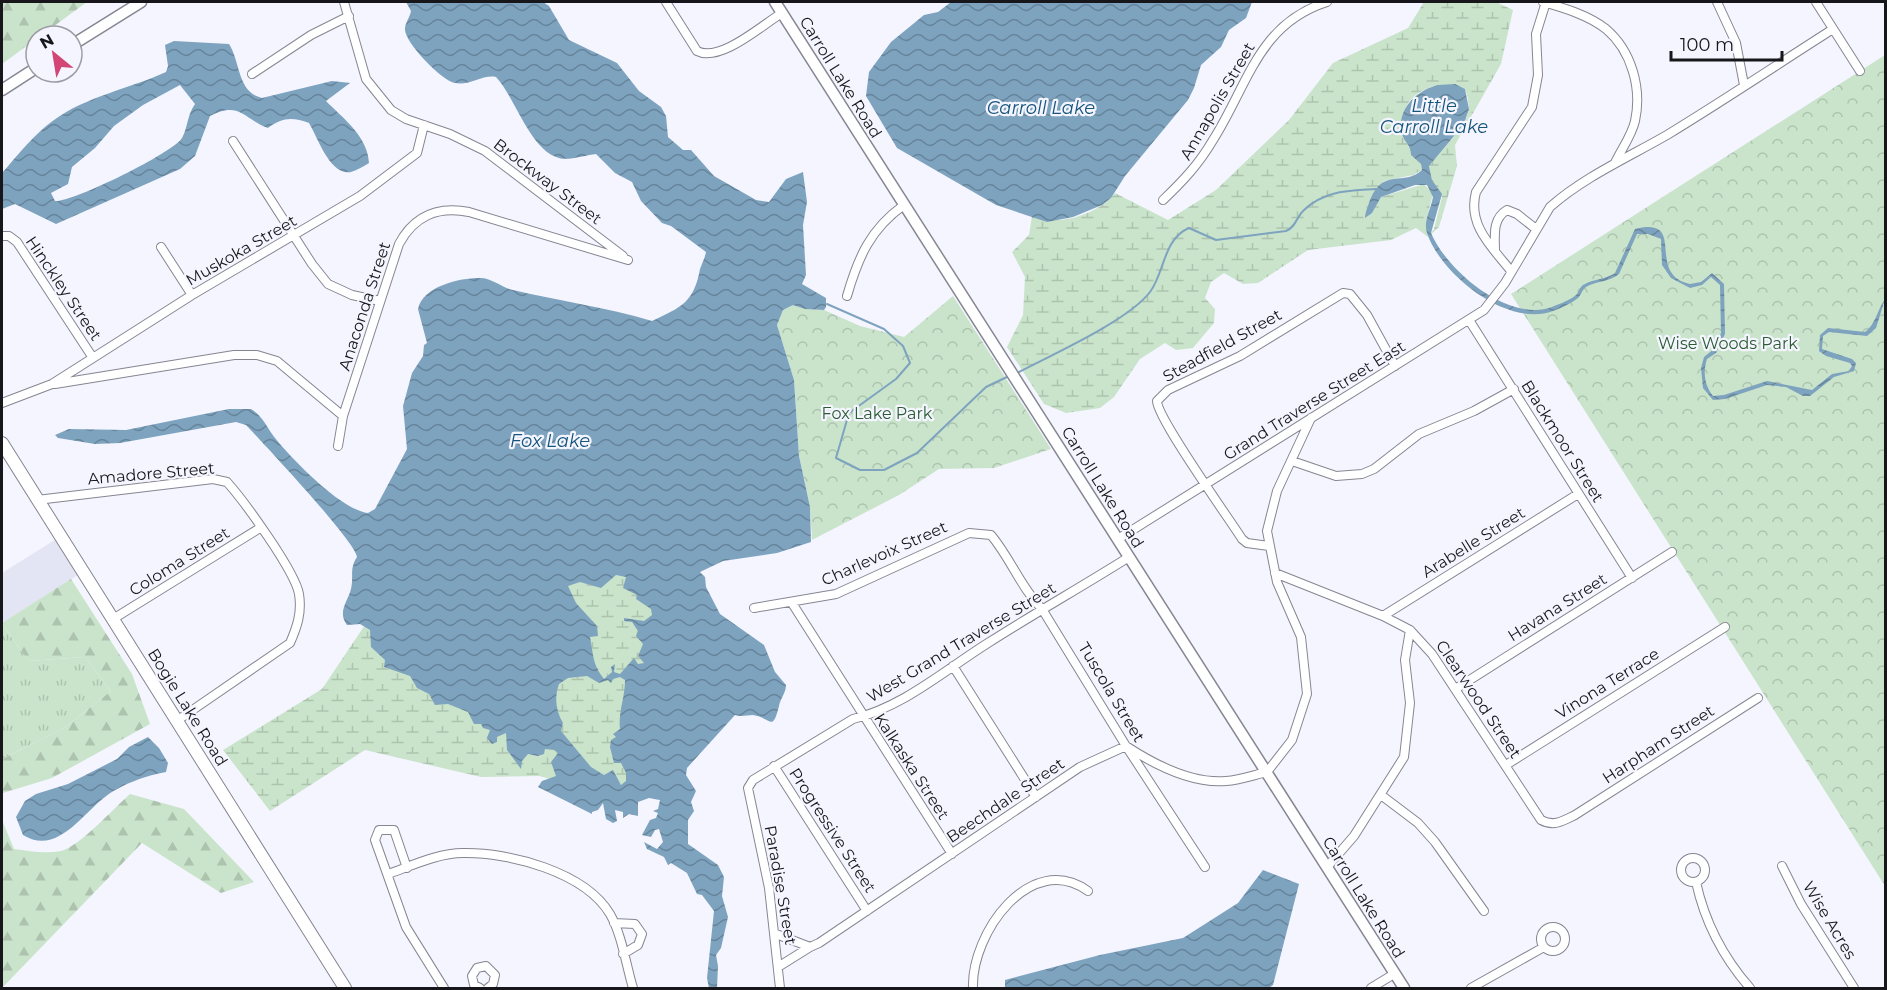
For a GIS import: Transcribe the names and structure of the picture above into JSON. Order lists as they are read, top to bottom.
{
  "streets": {
    "main road": ["Bogie Lake Road"],
    "street": [
      "Carroll Lake Road",
      "Annapolis Street",
      "Brockway Street",
      "Muskoka Street",
      "Hinckley Street",
      "Anaconda Street",
      "Steadfield Street",
      "Grand Traverse Street East",
      "Blackmoor Street",
      "Amadore Street",
      "Arabelle Street",
      "Charlevoix Street",
      "Coloma Street",
      "Havana Street",
      "West Grand Traverse Street",
      "Vinona Terrace",
      "Tuscola Street",
      "Clearwood Street",
      "Harpham Street",
      "Kalkaska Street",
      "Beechdale Street",
      "Progressive Street",
      "Paradise Street",
      "Wise Acres"
    ]
  },
  "crossings": [
    ["Carroll Lake Road", "Grand Traverse Street East"],
    ["Carroll Lake Road", "West Grand Traverse Street"],
    ["Brockway Street", "Muskoka Street"],
    ["Brockway Street", "Anaconda Street"],
    ["Muskoka Street", "Hinckley Street"],
    ["Muskoka Street", "Anaconda Street"],
    ["Steadfield Street", "Grand Traverse Street East"],
    ["Grand Traverse Street East", "Blackmoor Street"],
    ["Blackmoor Street", "Arabelle Street"],
    ["Blackmoor Street", "Havana Street"],
    ["Amadore Street", "Coloma Street"],
    ["Amadore Street", "Bogie Lake Road"],
    ["Arabelle Street", "Clearwood Street"],
    ["Charlevoix Street", "Tuscola Street"],
    ["Charlevoix Street", "Kalkaska Street"],
    ["Coloma Street", "Bogie Lake Road"],
    ["Havana Street", "Clearwood Street"],
    ["West Grand Traverse Street", "Tuscola Street"],
    ["West Grand Traverse Street", "Kalkaska Street"],
    ["West Grand Traverse Street", "Progressive Street"],
    ["West Grand Traverse Street", "Paradise Street"],
    ["Vinona Terrace", "Clearwood Street"],
    ["Tuscola Street", "Beechdale Street"],
    ["Clearwood Street", "Harpham Street"],
    ["Kalkaska Street", "Beechdale Street"],
    ["Beechdale Street", "Progressive Street"],
    ["Beechdale Street", "Paradise Street"]
  ],
  "water": ["Little Carroll Lake", "Carroll Lake", "Fox Lake"],
  "parks": ["Wise Woods Park", "Fox Lake Park"],
  "scale_bar": "100 m",
  "north": "top left"
}
